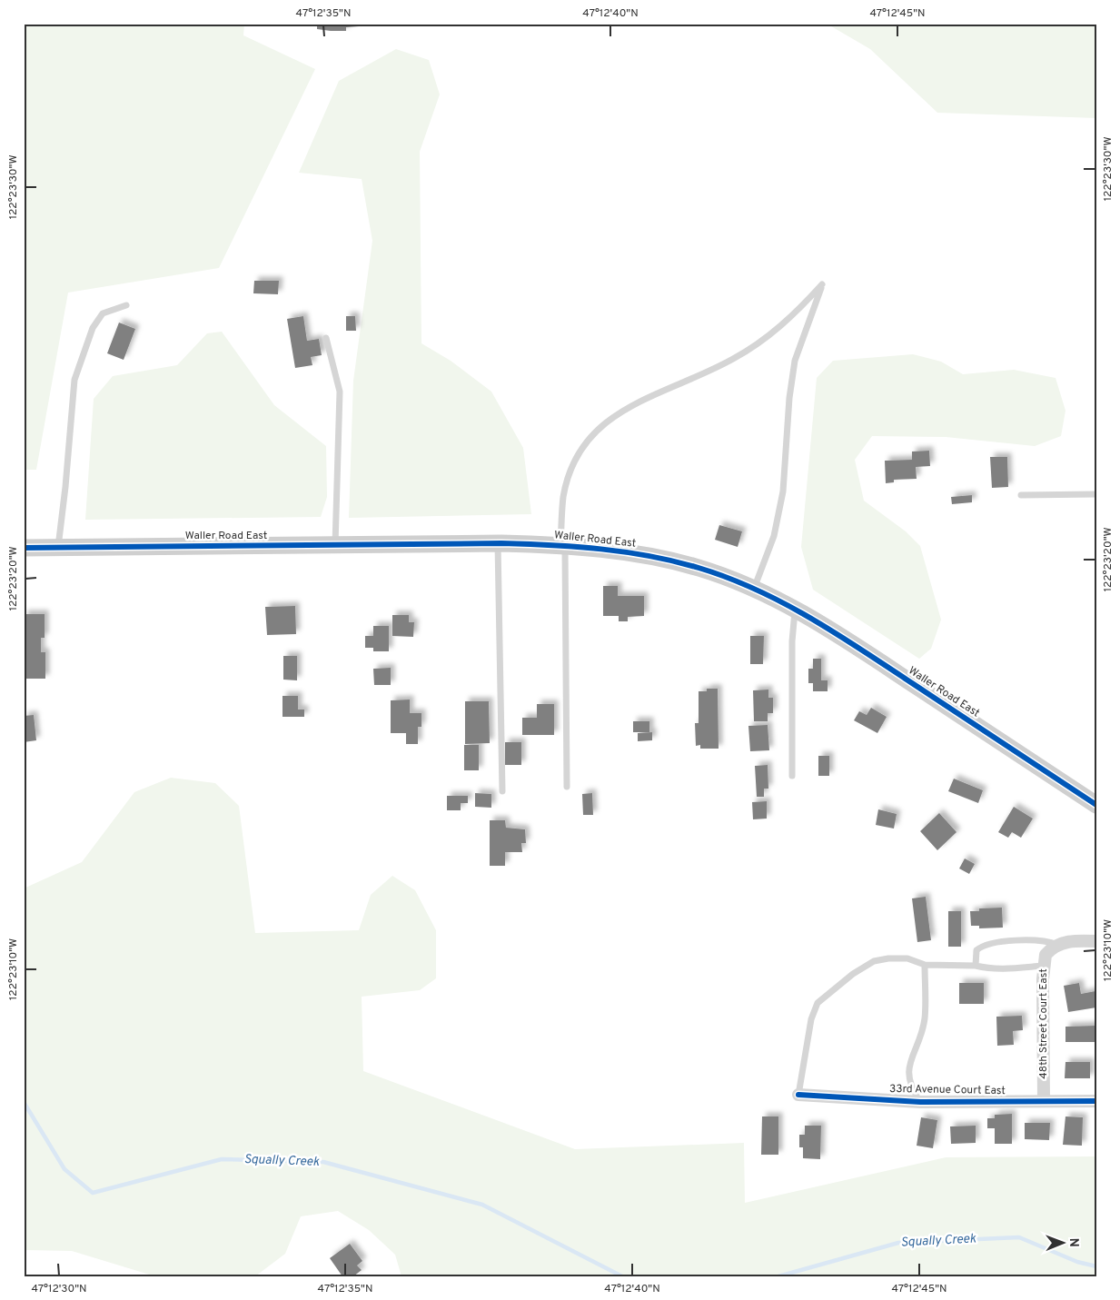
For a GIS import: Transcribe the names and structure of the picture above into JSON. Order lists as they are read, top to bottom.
{
  "streets": {
    "street": ["Waller Road East", "48th Street Court East", "33rd Avenue Court East"]
  },
  "crossings": [
    ["48th Street Court East", "33rd Avenue Court East"]
  ],
  "water": ["Squally Creek"],
  "north": "right",
  "coordinates": [
    "47°12'35\"N",
    "47°12'40\"N",
    "47°12'45\"N",
    "122°23'30\"W",
    "122°23'20\"W",
    "122°23'10\"W",
    "47°12'30\"N"
  ]
}
